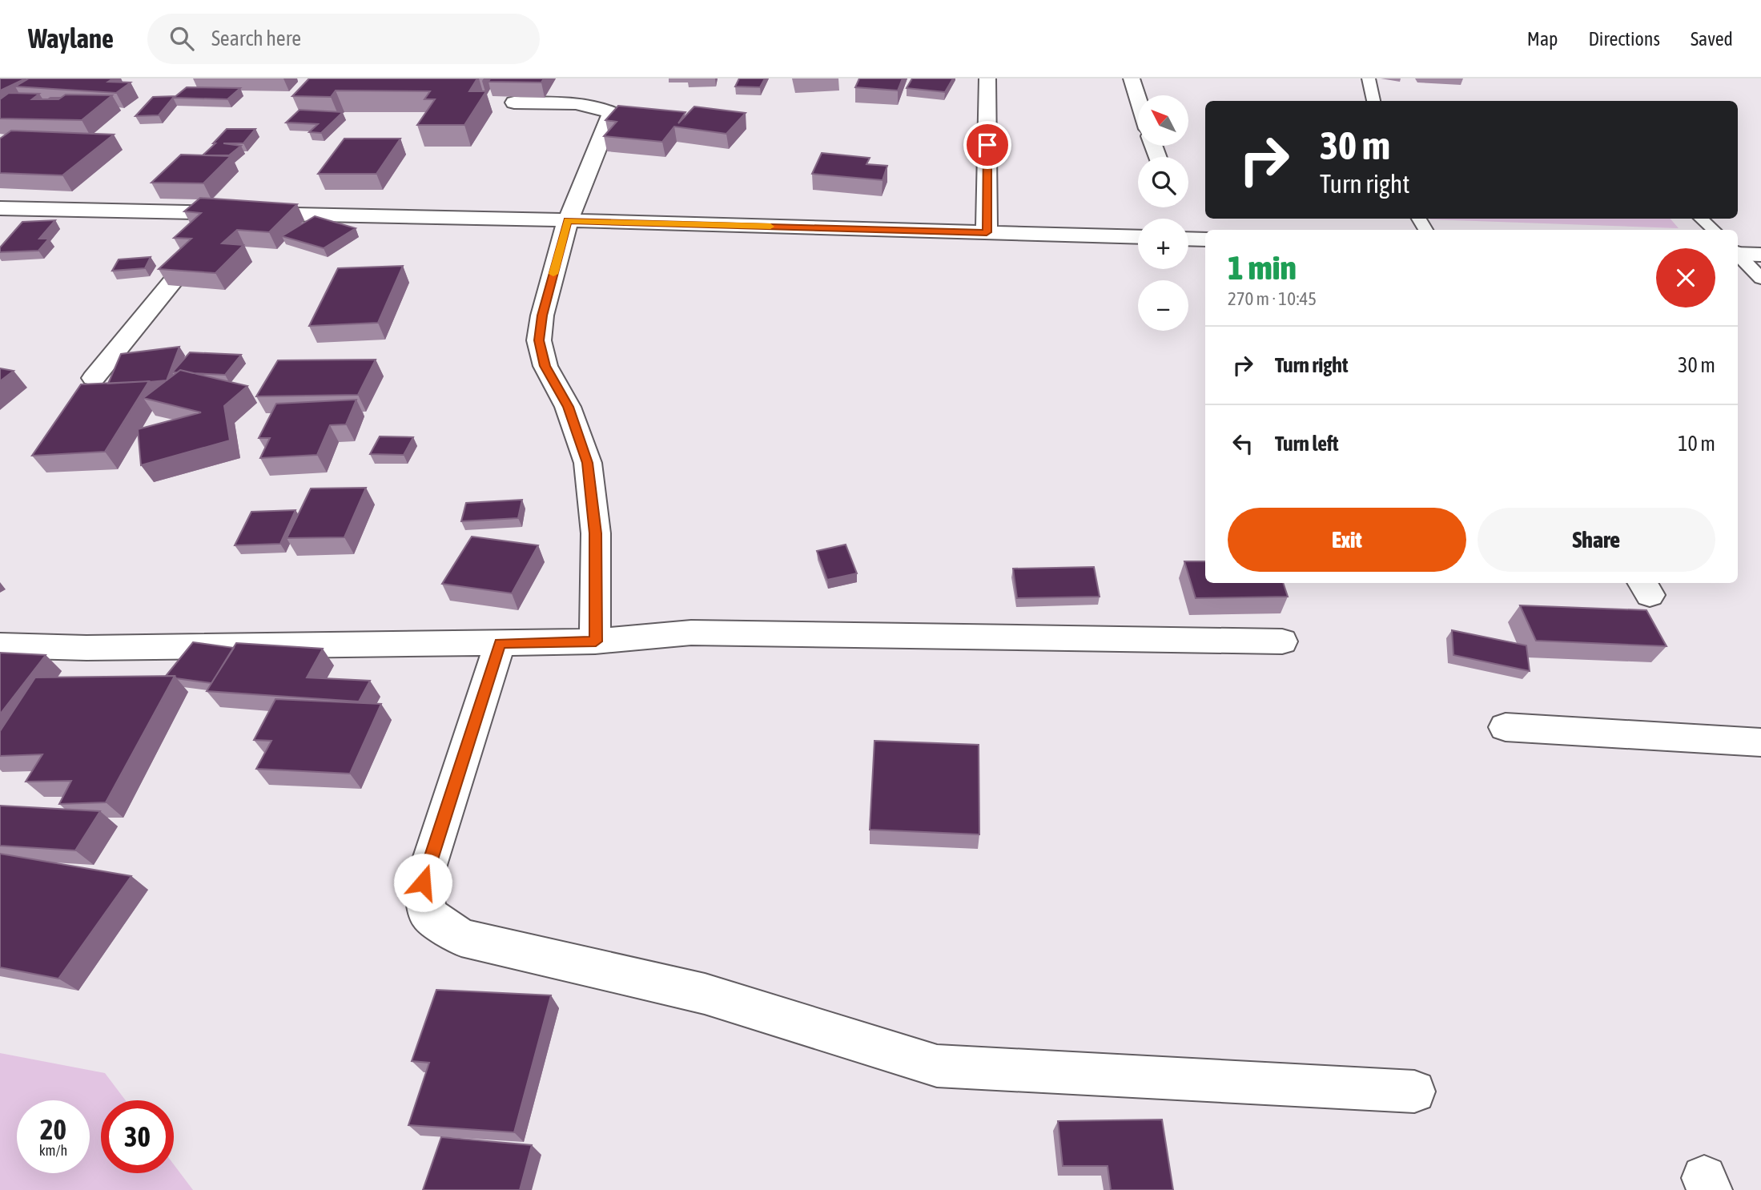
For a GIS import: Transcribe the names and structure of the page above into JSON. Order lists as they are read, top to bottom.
{
  "north": "top left",
  "page": {
    "header": "Waylane",
    "search": "Search here",
    "nav": ["Map", "Directions", "Saved"],
    "map_buttons": ["+", "−"],
    "turn": ["30 m", "Turn right"],
    "heading": ["1 min", "270 m · 10:45"],
    "list": [
      {
        "name": "Turn right",
        "value": "30 m"
      },
      {
        "name": "Turn left",
        "value": "10 m"
      }
    ],
    "buttons": ["Exit", "Share"],
    "speed": "20 km/h",
    "limit": "30"
  }
}
